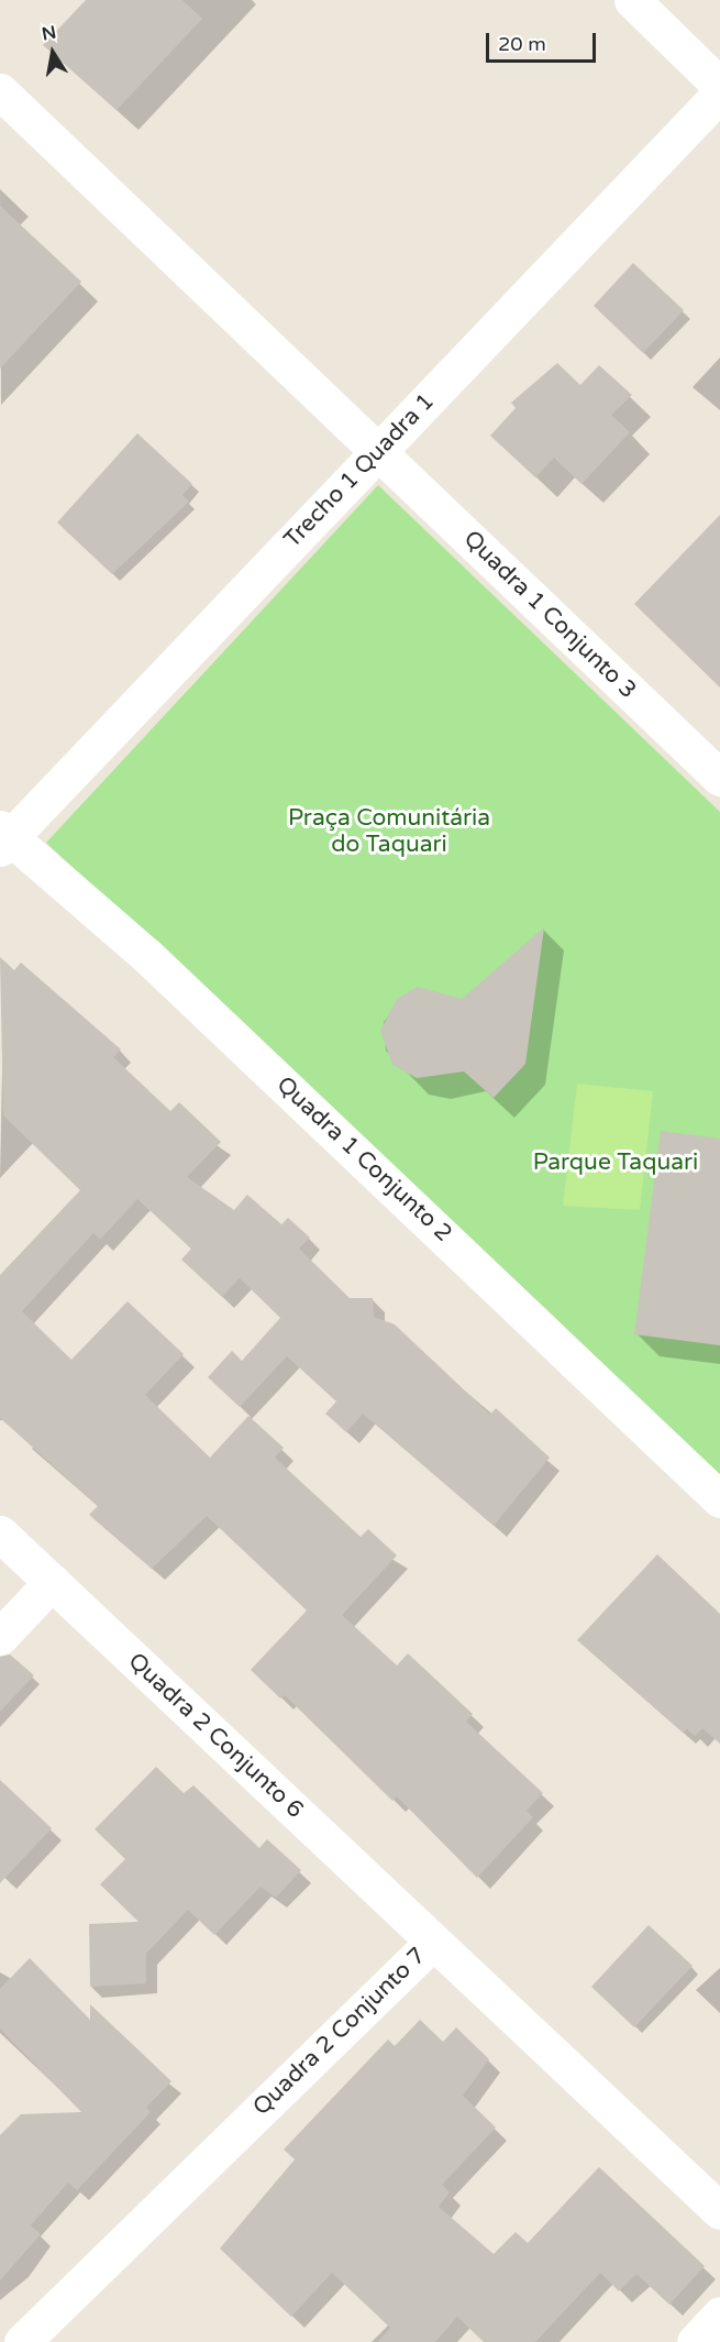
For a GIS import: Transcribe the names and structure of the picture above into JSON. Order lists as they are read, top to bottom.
{
  "streets": {
    "street": [
      "Trecho 1 Quadra 1",
      "Quadra 1 Conjunto 3",
      "Quadra 1 Conjunto 2",
      "Quadra 2 Conjunto 6",
      "Quadra 2 Conjunto 7"
    ]
  },
  "crossings": [
    ["Trecho 1 Quadra 1", "Quadra 1 Conjunto 3"],
    ["Trecho 1 Quadra 1", "Quadra 1 Conjunto 2"],
    ["Quadra 2 Conjunto 6", "Quadra 2 Conjunto 7"]
  ],
  "parks": ["Praça Comunitária do Taquari", "Parque Taquari"],
  "scale_bar": "20 m",
  "north": "top"
}
